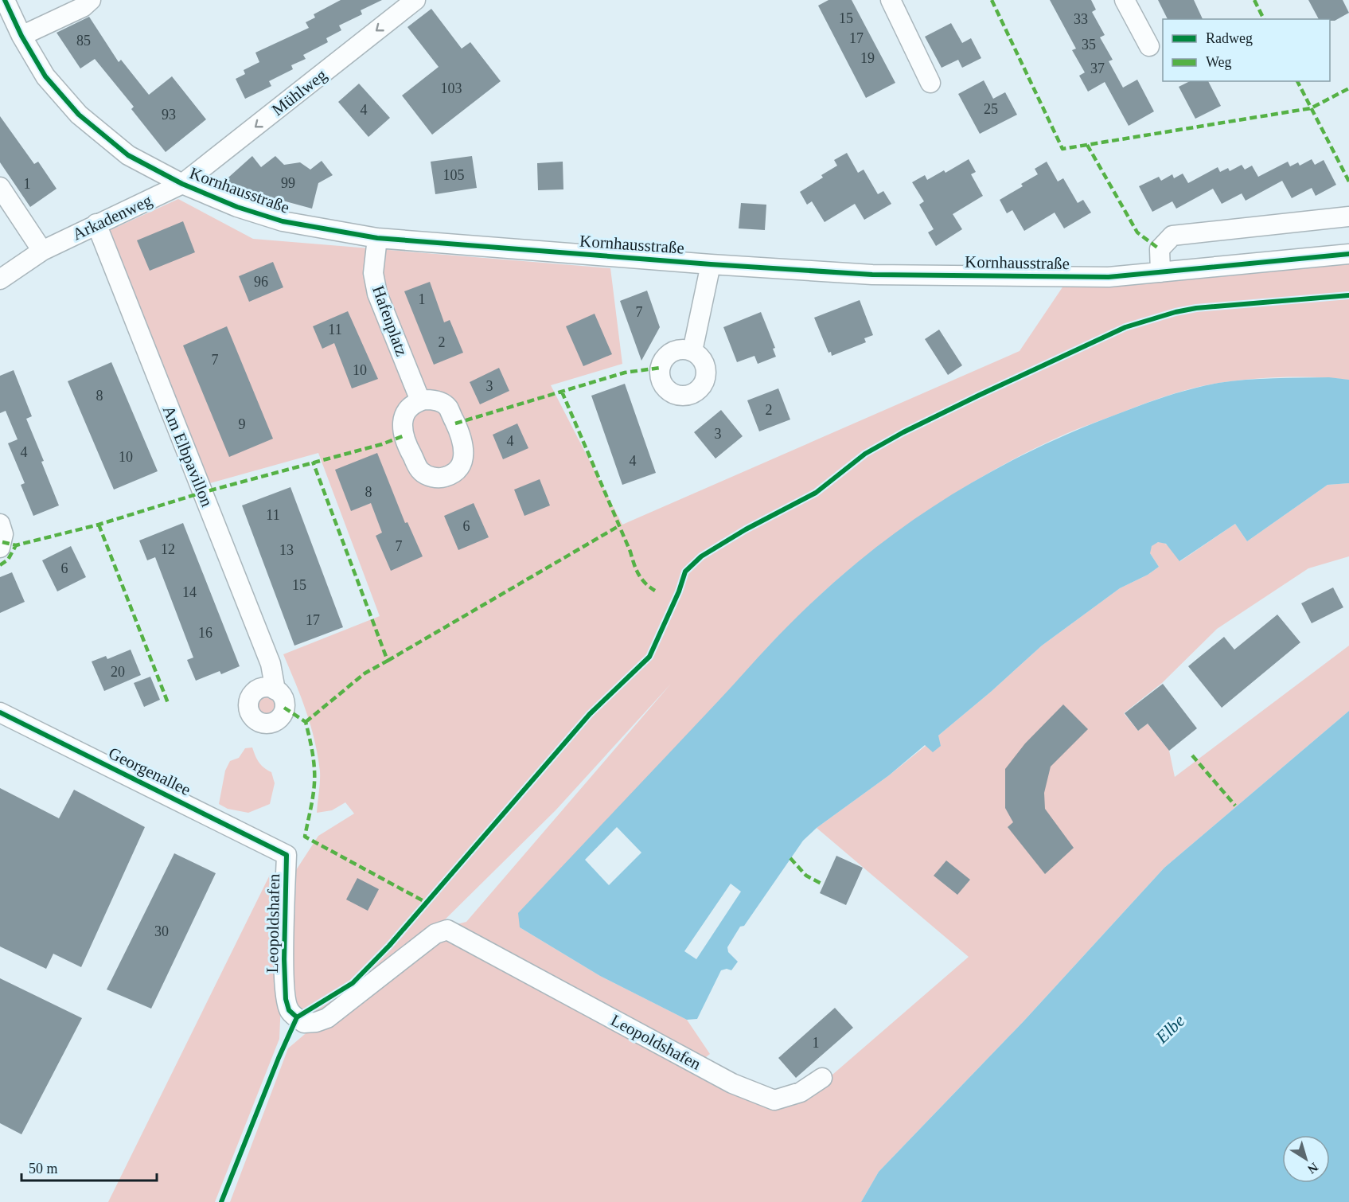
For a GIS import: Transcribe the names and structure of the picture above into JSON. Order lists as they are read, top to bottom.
{
  "streets": {
    "street": [
      "Mühlweg",
      "Kornhausstraße",
      "Arkadenweg",
      "Hafenplatz",
      "Am Elbpavillon",
      "Georgenallee",
      "Leopoldshafen"
    ]
  },
  "crossings": [
    ["Mühlweg", "Kornhausstraße"],
    ["Mühlweg", "Arkadenweg"],
    ["Kornhausstraße", "Arkadenweg"],
    ["Kornhausstraße", "Hafenplatz"],
    ["Arkadenweg", "Am Elbpavillon"],
    ["Georgenallee", "Leopoldshafen"]
  ],
  "one_way": ["Mühlweg"],
  "water": ["Elbe"],
  "house_numbers": [
    "15",
    "33",
    "17",
    "85",
    "35",
    "19",
    "37",
    "103",
    "25",
    "4",
    "93",
    "105",
    "99",
    "1",
    "96",
    "1",
    "7",
    "11",
    "2",
    "7",
    "10",
    "3",
    "8",
    "2",
    "9",
    "3",
    "4",
    "4",
    "10",
    "4",
    "8",
    "11",
    "6",
    "7",
    "12",
    "13",
    "6",
    "15",
    "14",
    "17",
    "16",
    "20",
    "30",
    "1"
  ],
  "legend": ["Radweg", "Weg"],
  "scale_bar": "50 m",
  "north": "bottom right"
}
